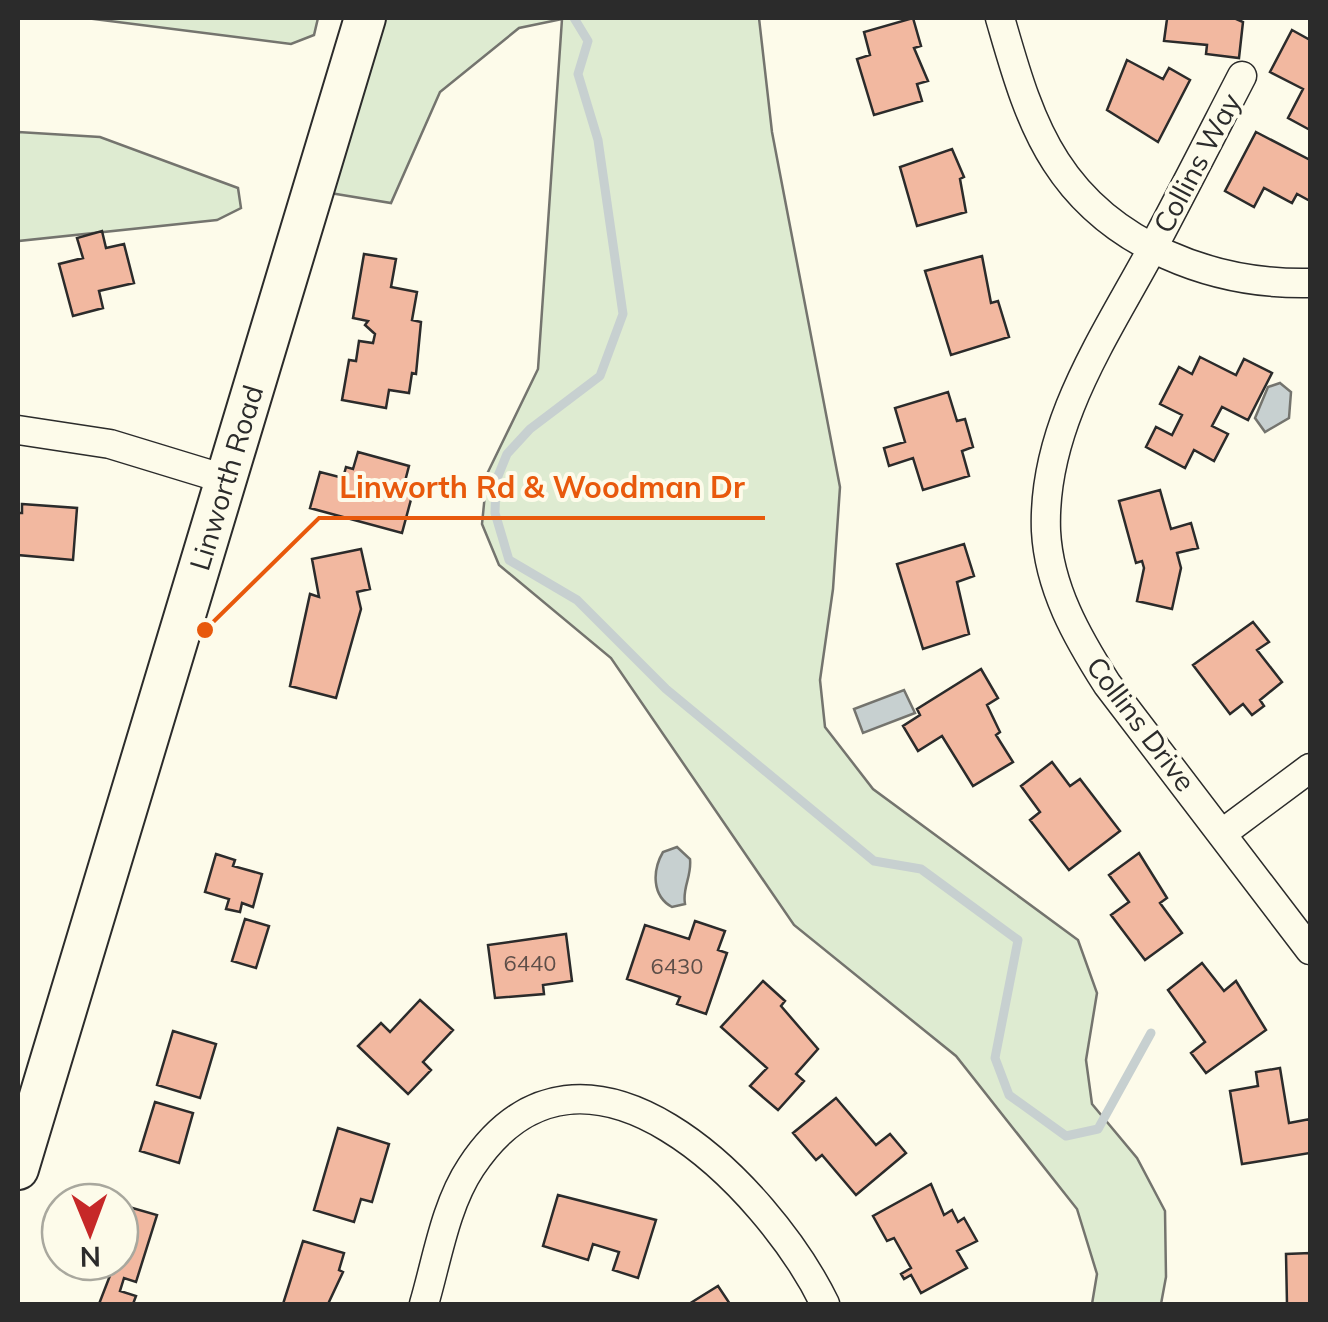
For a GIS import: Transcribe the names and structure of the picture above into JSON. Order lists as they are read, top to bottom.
{
  "streets": {
    "main road": ["Linworth Road"],
    "street": ["Collins Way", "Collins Drive"]
  },
  "crossings": [
    ["Collins Way", "Collins Drive"]
  ],
  "places": ["Linworth Rd & Woodman Dr"],
  "house_numbers": ["6440", "6430"],
  "north": "bottom"
}
